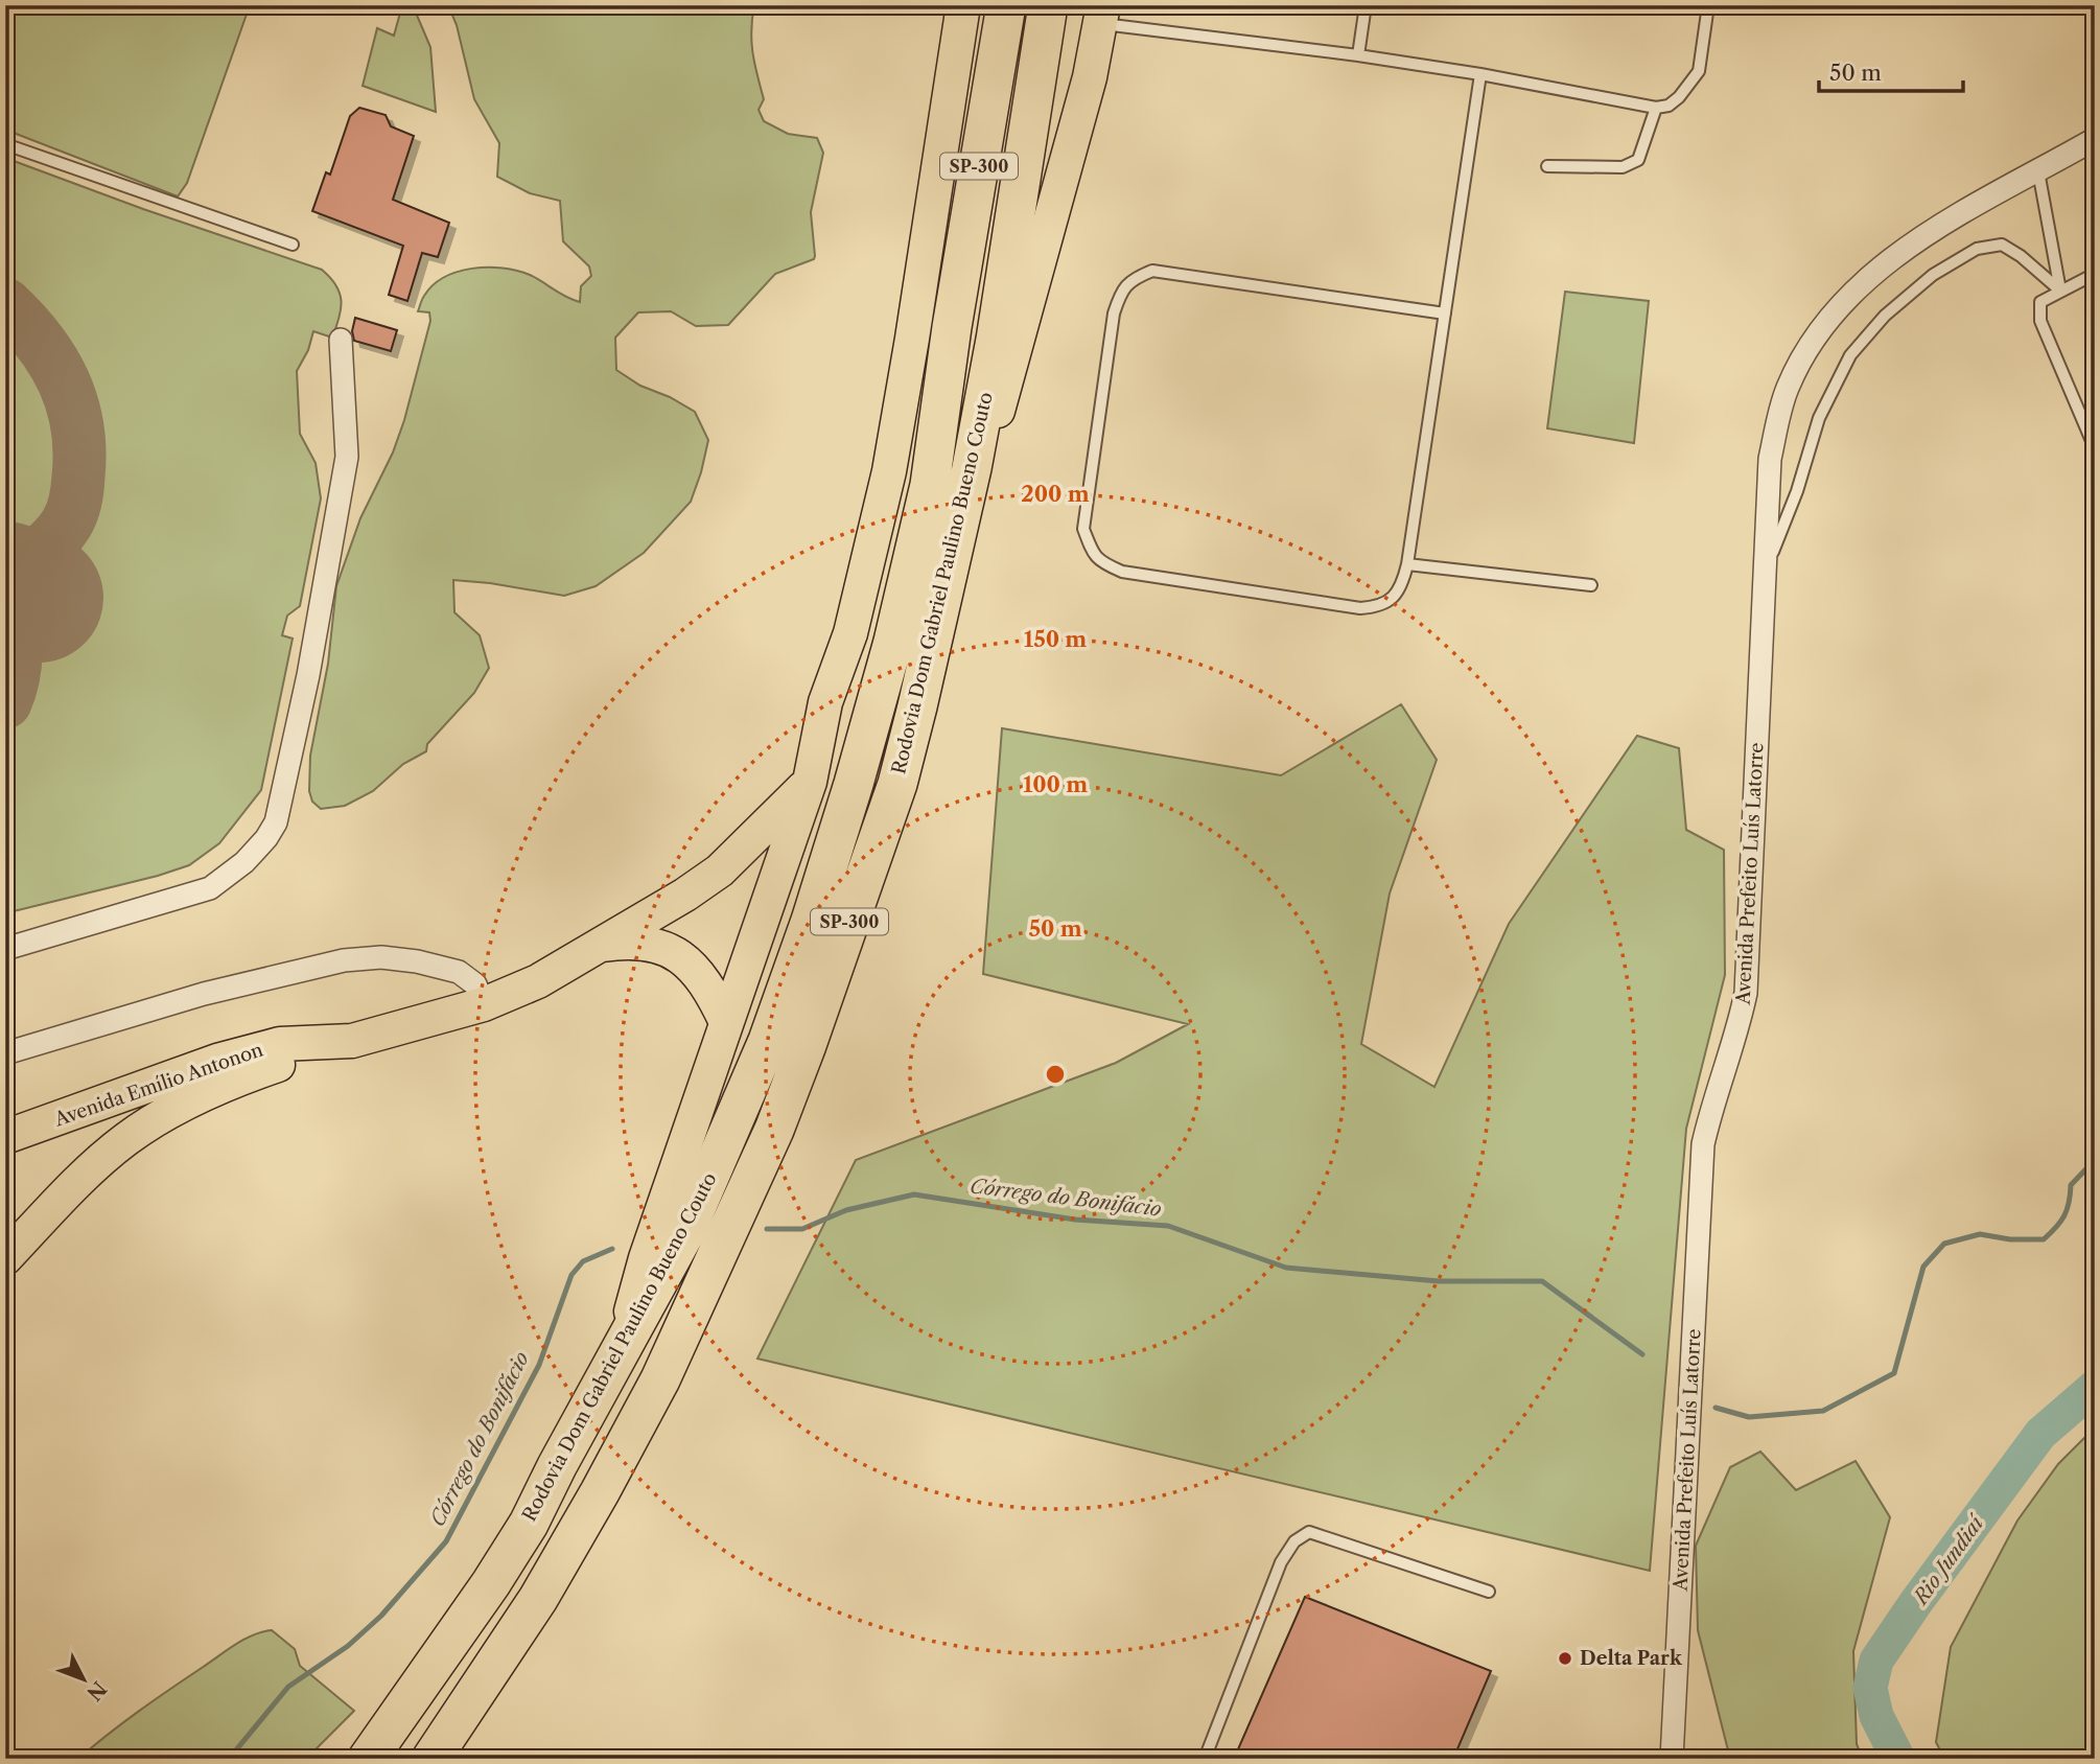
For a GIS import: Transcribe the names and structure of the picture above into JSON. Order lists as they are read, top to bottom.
{
  "streets": {
    "highway": ["SP-300", "Rodovia Dom Gabriel Paulino Bueno Couto"],
    "main road": ["Avenida Emílio Antonon"],
    "street": ["Avenida Prefeito Luís Latorre"]
  },
  "water": ["Córrego do Bonifácio", "Rio Jundiaí"],
  "places": ["Delta Park"],
  "scale_bar": "50 m",
  "north": "bottom right",
  "rings": [
    "200 m",
    "150 m",
    "100 m",
    "50 m"
  ]
}
